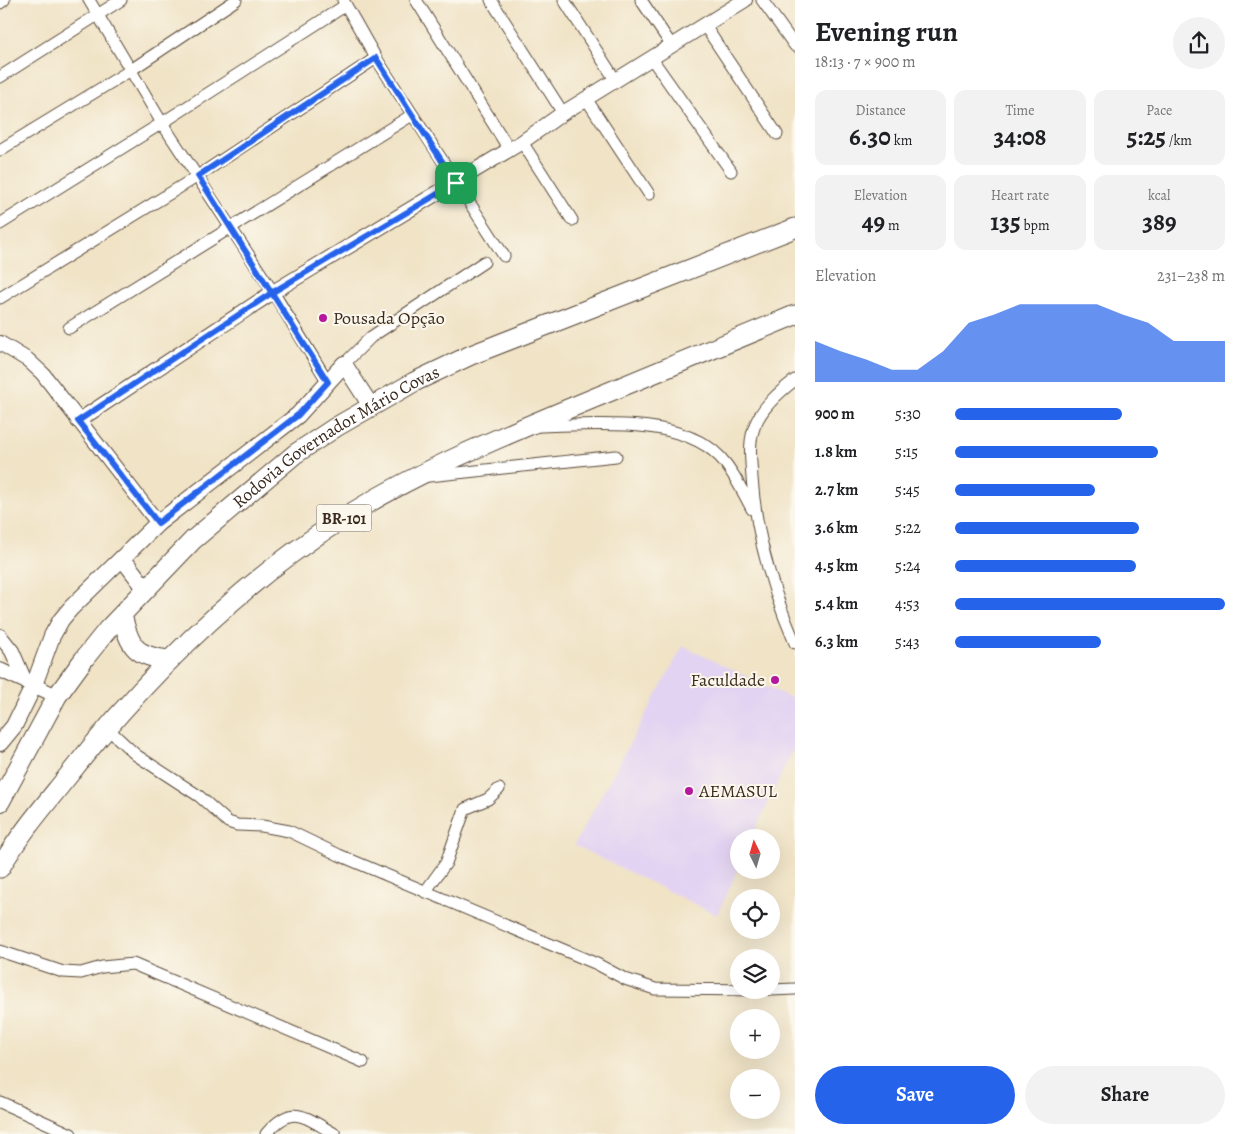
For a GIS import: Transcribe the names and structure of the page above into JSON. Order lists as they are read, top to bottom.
{
  "streets": {
    "highway": ["Rodovia Governador Mário Covas", "BR-101"]
  },
  "places": ["Pousada Opção", "Faculdade", "AEMASUL"],
  "north": "top",
  "page": {
    "heading": ["Evening run", "18:13 · 7 × 900 m"],
    "stats": [
      ["Distance", "6.30 km"],
      ["Time", "34:08"],
      ["Pace", "5:25 /km"],
      ["Elevation", "49 m"],
      ["Heart rate", "135 bpm"],
      ["kcal", "389"]
    ],
    "chart": ["Elevation", "231–238 m"],
    "list": [
      {
        "name": "900 m",
        "note": "5:30"
      },
      {
        "name": "1.8 km",
        "note": "5:15"
      },
      {
        "name": "2.7 km",
        "note": "5:45"
      },
      {
        "name": "3.6 km",
        "note": "5:22"
      },
      {
        "name": "4.5 km",
        "note": "5:24"
      },
      {
        "name": "5.4 km",
        "note": "4:53"
      },
      {
        "name": "6.3 km",
        "note": "5:43"
      }
    ],
    "map_buttons": ["+", "−"],
    "buttons": ["Save", "Share"]
  }
}
